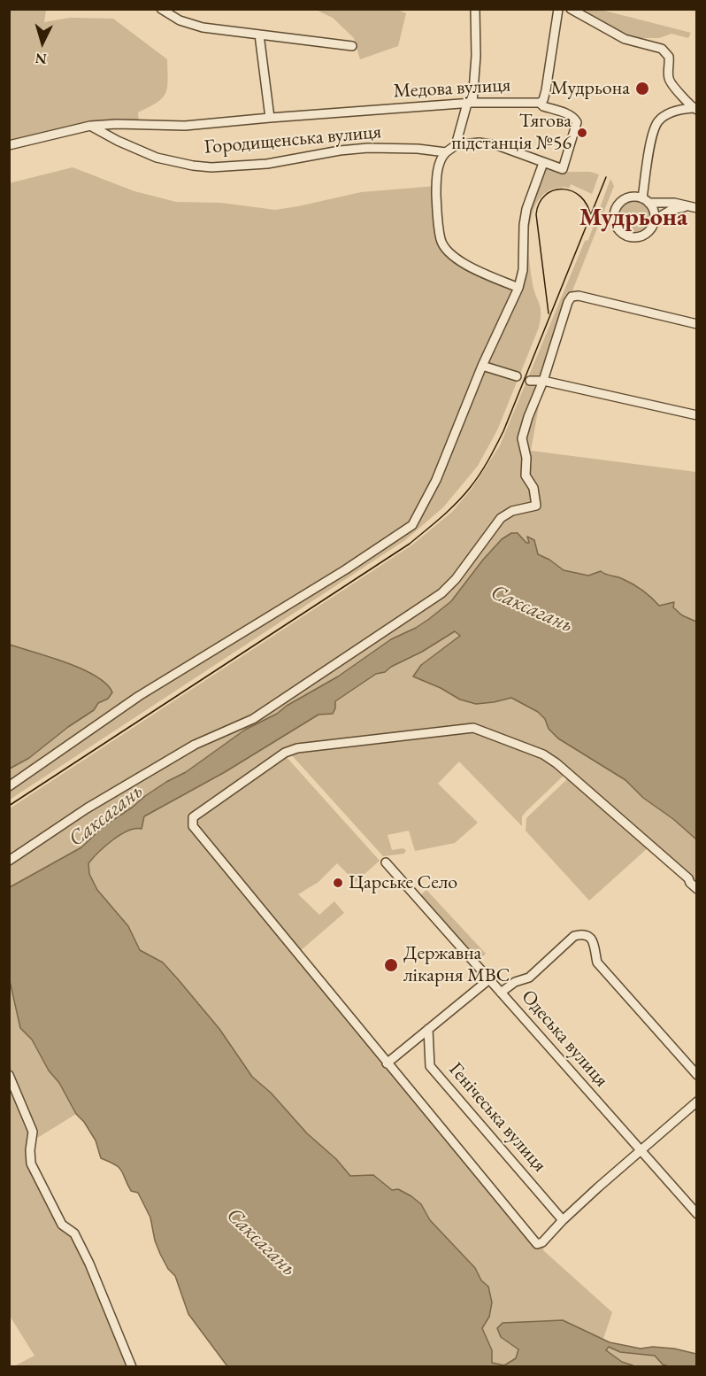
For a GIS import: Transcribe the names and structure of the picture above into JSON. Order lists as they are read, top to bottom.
{
  "streets": {
    "street": [
      "Медова вулиця",
      "Городищенська вулиця",
      "Одеська вулиця",
      "Генічеська вулиця"
    ]
  },
  "crossings": [
    ["Медова вулиця", "Городищенська вулиця"]
  ],
  "districts": ["Мудрьона"],
  "water": ["Саксагань"],
  "places": [
    "Мудрьона",
    "Тягова підстанція №56",
    "Царське Село",
    "Державна лікарня МВС"
  ],
  "north": "bottom"
}
